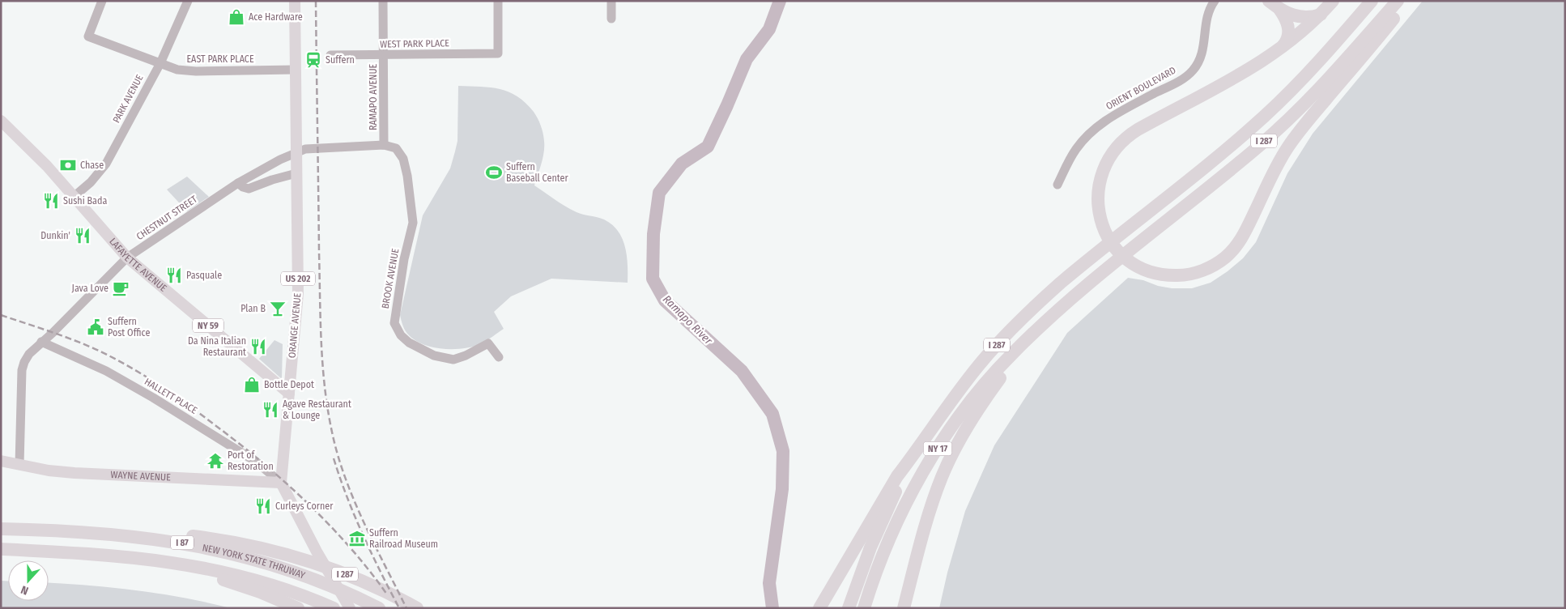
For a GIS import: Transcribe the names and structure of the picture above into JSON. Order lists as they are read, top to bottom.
{
  "streets": {
    "highway": [
      "I 287",
      "NY 17",
      "I 87",
      "NEW YORK STATE THRUWAY"
    ],
    "main road": [
      "LAFAYETTE AVENUE",
      "US 202",
      "NY 59",
      "ORANGE AVENUE",
      "WAYNE AVENUE"
    ],
    "street": [
      "WEST PARK PLACE",
      "EAST PARK PLACE",
      "ORIENT BOULEVARD",
      "RAMAPO AVENUE",
      "PARK AVENUE",
      "CHESTNUT STREET",
      "BROOK AVENUE",
      "HALLETT PLACE"
    ]
  },
  "crossings": [
    ["WEST PARK PLACE", "RAMAPO AVENUE"],
    ["EAST PARK PLACE", "PARK AVENUE"],
    ["EAST PARK PLACE", "ORANGE AVENUE"],
    ["RAMAPO AVENUE", "CHESTNUT STREET"],
    ["RAMAPO AVENUE", "BROOK AVENUE"],
    ["PARK AVENUE", "LAFAYETTE AVENUE"],
    ["I 287", "NY 17"],
    ["I 287", "NEW YORK STATE THRUWAY"],
    ["CHESTNUT STREET", "LAFAYETTE AVENUE"],
    ["CHESTNUT STREET", "BROOK AVENUE"],
    ["CHESTNUT STREET", "HALLETT PLACE"],
    ["CHESTNUT STREET", "WAYNE AVENUE"],
    ["LAFAYETTE AVENUE", "ORANGE AVENUE"],
    ["ORANGE AVENUE", "HALLETT PLACE"],
    ["ORANGE AVENUE", "WAYNE AVENUE"],
    ["HALLETT PLACE", "WAYNE AVENUE"]
  ],
  "water": ["Ramapo River"],
  "places": {
    "shop": ["Ace Hardware", "Bottle Depot"],
    "station": ["Suffern"],
    "bank": ["Chase"],
    "sports": ["Suffern Baseball Center"],
    "restaurant": [
      "Sushi Bada",
      "Dunkin'",
      "Pasquale",
      "Da Nina Italian Restaurant",
      "Agave Restaurant & Lounge",
      "Curleys Corner"
    ],
    "cafe": ["Java Love"],
    "bar": ["Plan B"],
    "public building": ["Suffern Post Office"],
    "temple": ["Port of Restoration"],
    "museum": ["Suffern Railroad Museum"]
  },
  "north": "bottom"
}
